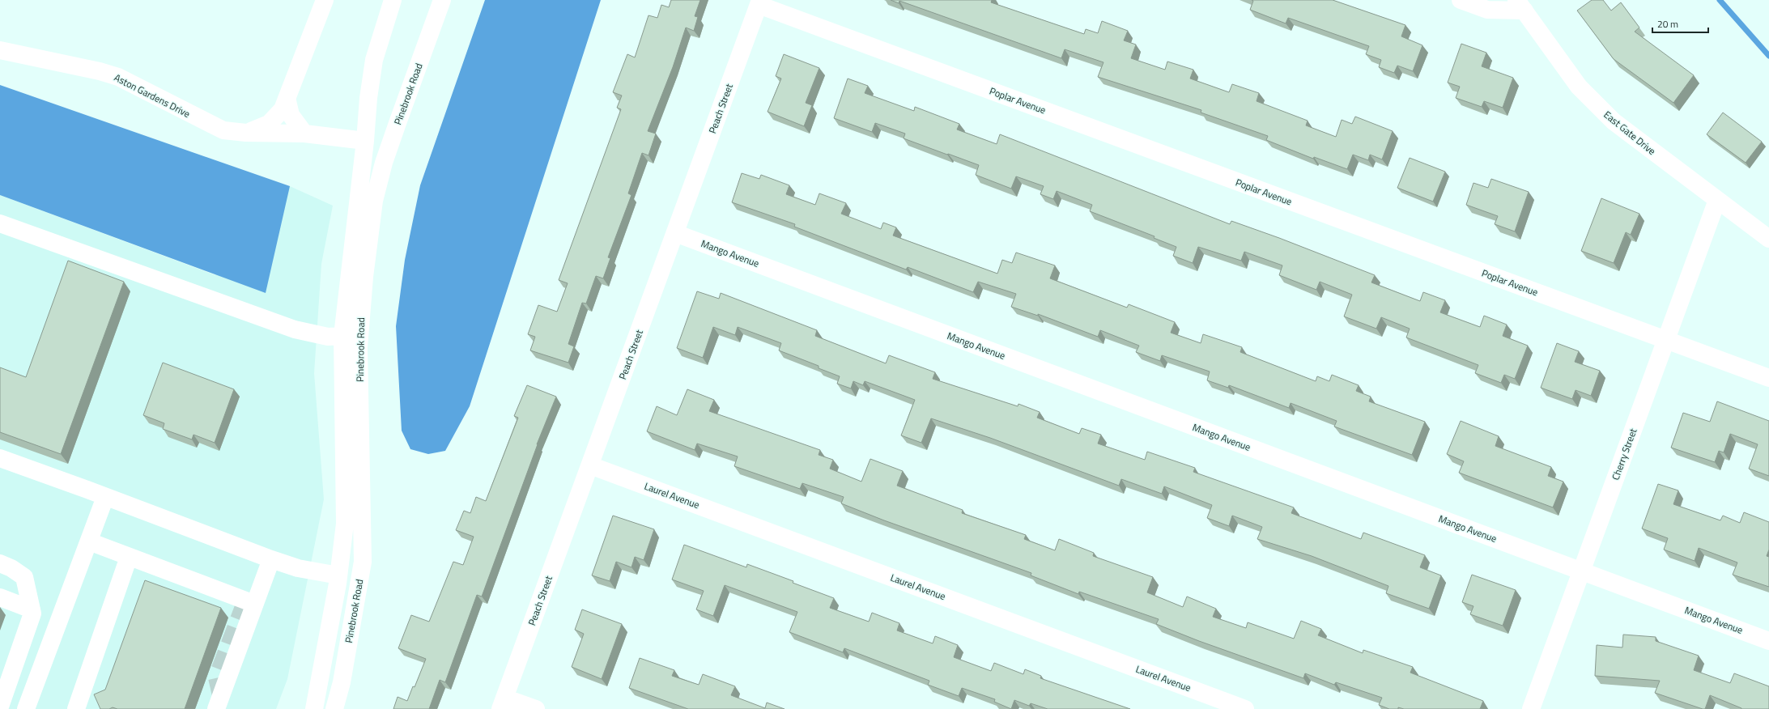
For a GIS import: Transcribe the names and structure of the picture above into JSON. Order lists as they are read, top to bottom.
{
  "streets": {
    "street": [
      "Pinebrook Road",
      "Aston Gardens Drive",
      "Poplar Avenue",
      "Peach Street",
      "East Gate Drive",
      "Mango Avenue",
      "Cherry Street",
      "Laurel Avenue"
    ]
  },
  "crossings": [
    ["Pinebrook Road", "Aston Gardens Drive"],
    ["Poplar Avenue", "Peach Street"],
    ["Poplar Avenue", "Cherry Street"],
    ["Peach Street", "Mango Avenue"],
    ["Peach Street", "Laurel Avenue"],
    ["East Gate Drive", "Cherry Street"],
    ["Mango Avenue", "Cherry Street"]
  ],
  "scale_bar": "20 m"
}
